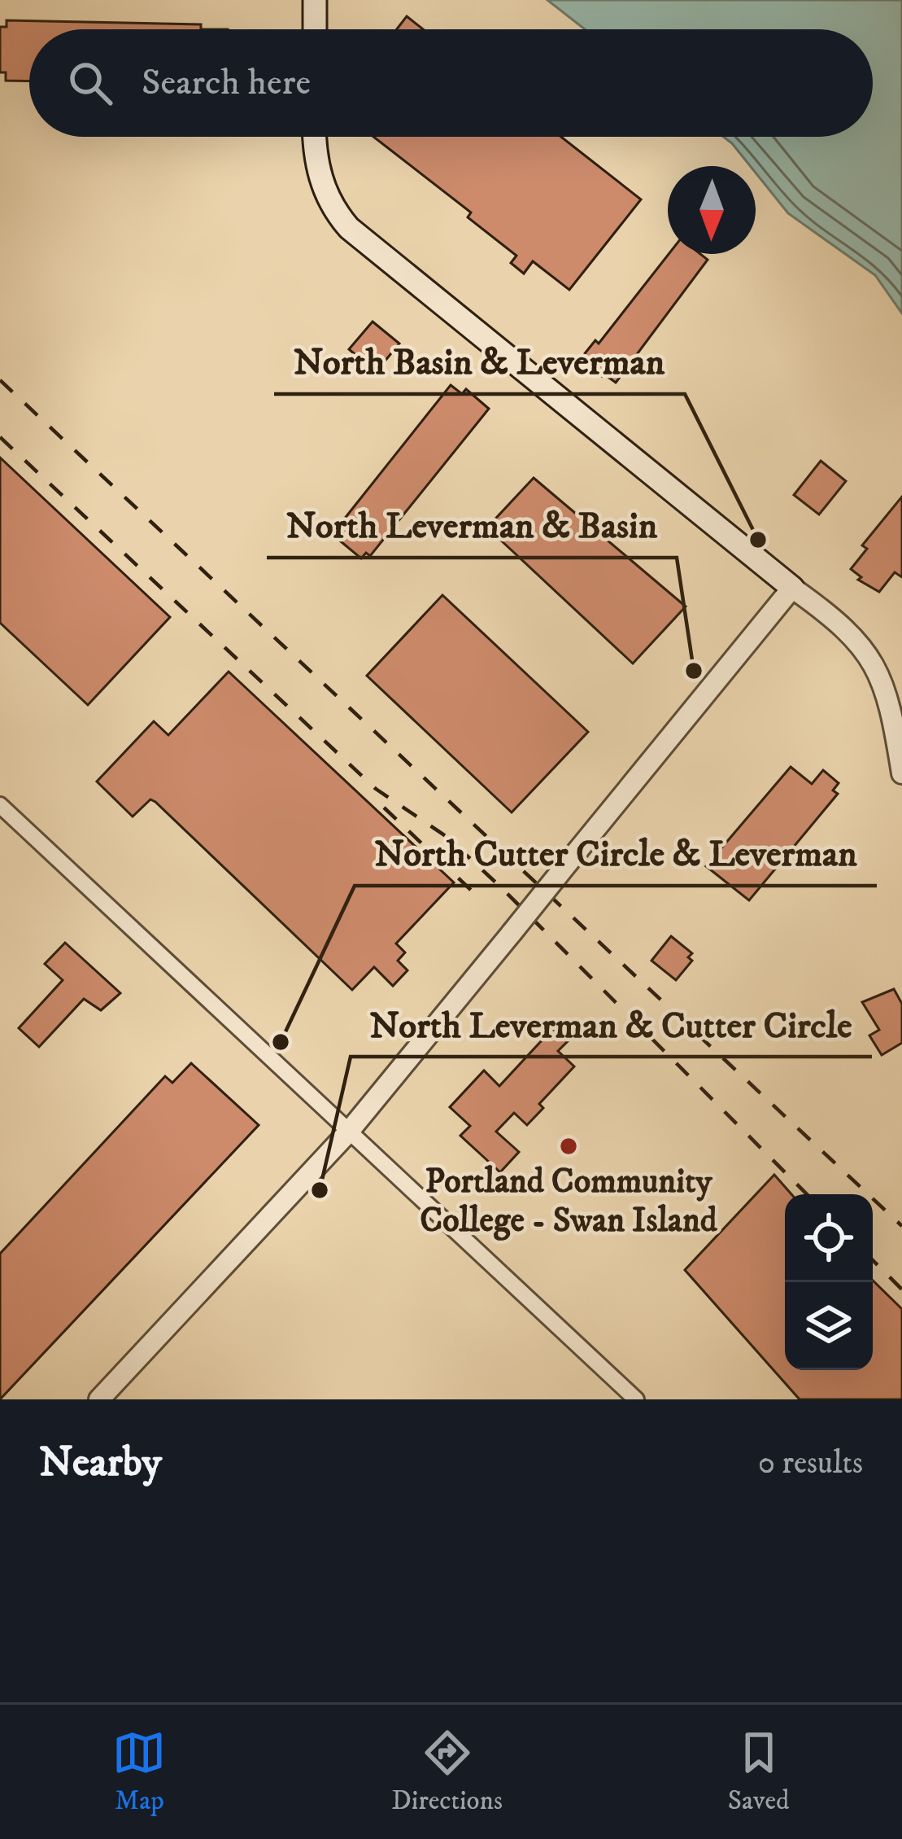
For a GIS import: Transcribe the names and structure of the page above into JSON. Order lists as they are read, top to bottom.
{
  "places": [
    "North Basin & Leverman",
    "North Leverman & Basin",
    "North Cutter Circle & Leverman",
    "Portland Community College - Swan Island",
    "North Leverman & Cutter Circle"
  ],
  "north": "bottom",
  "page": {
    "search": "Search here",
    "heading": ["Nearby", "0 results"],
    "nav": ["Map", "Directions", "Saved"]
  }
}
